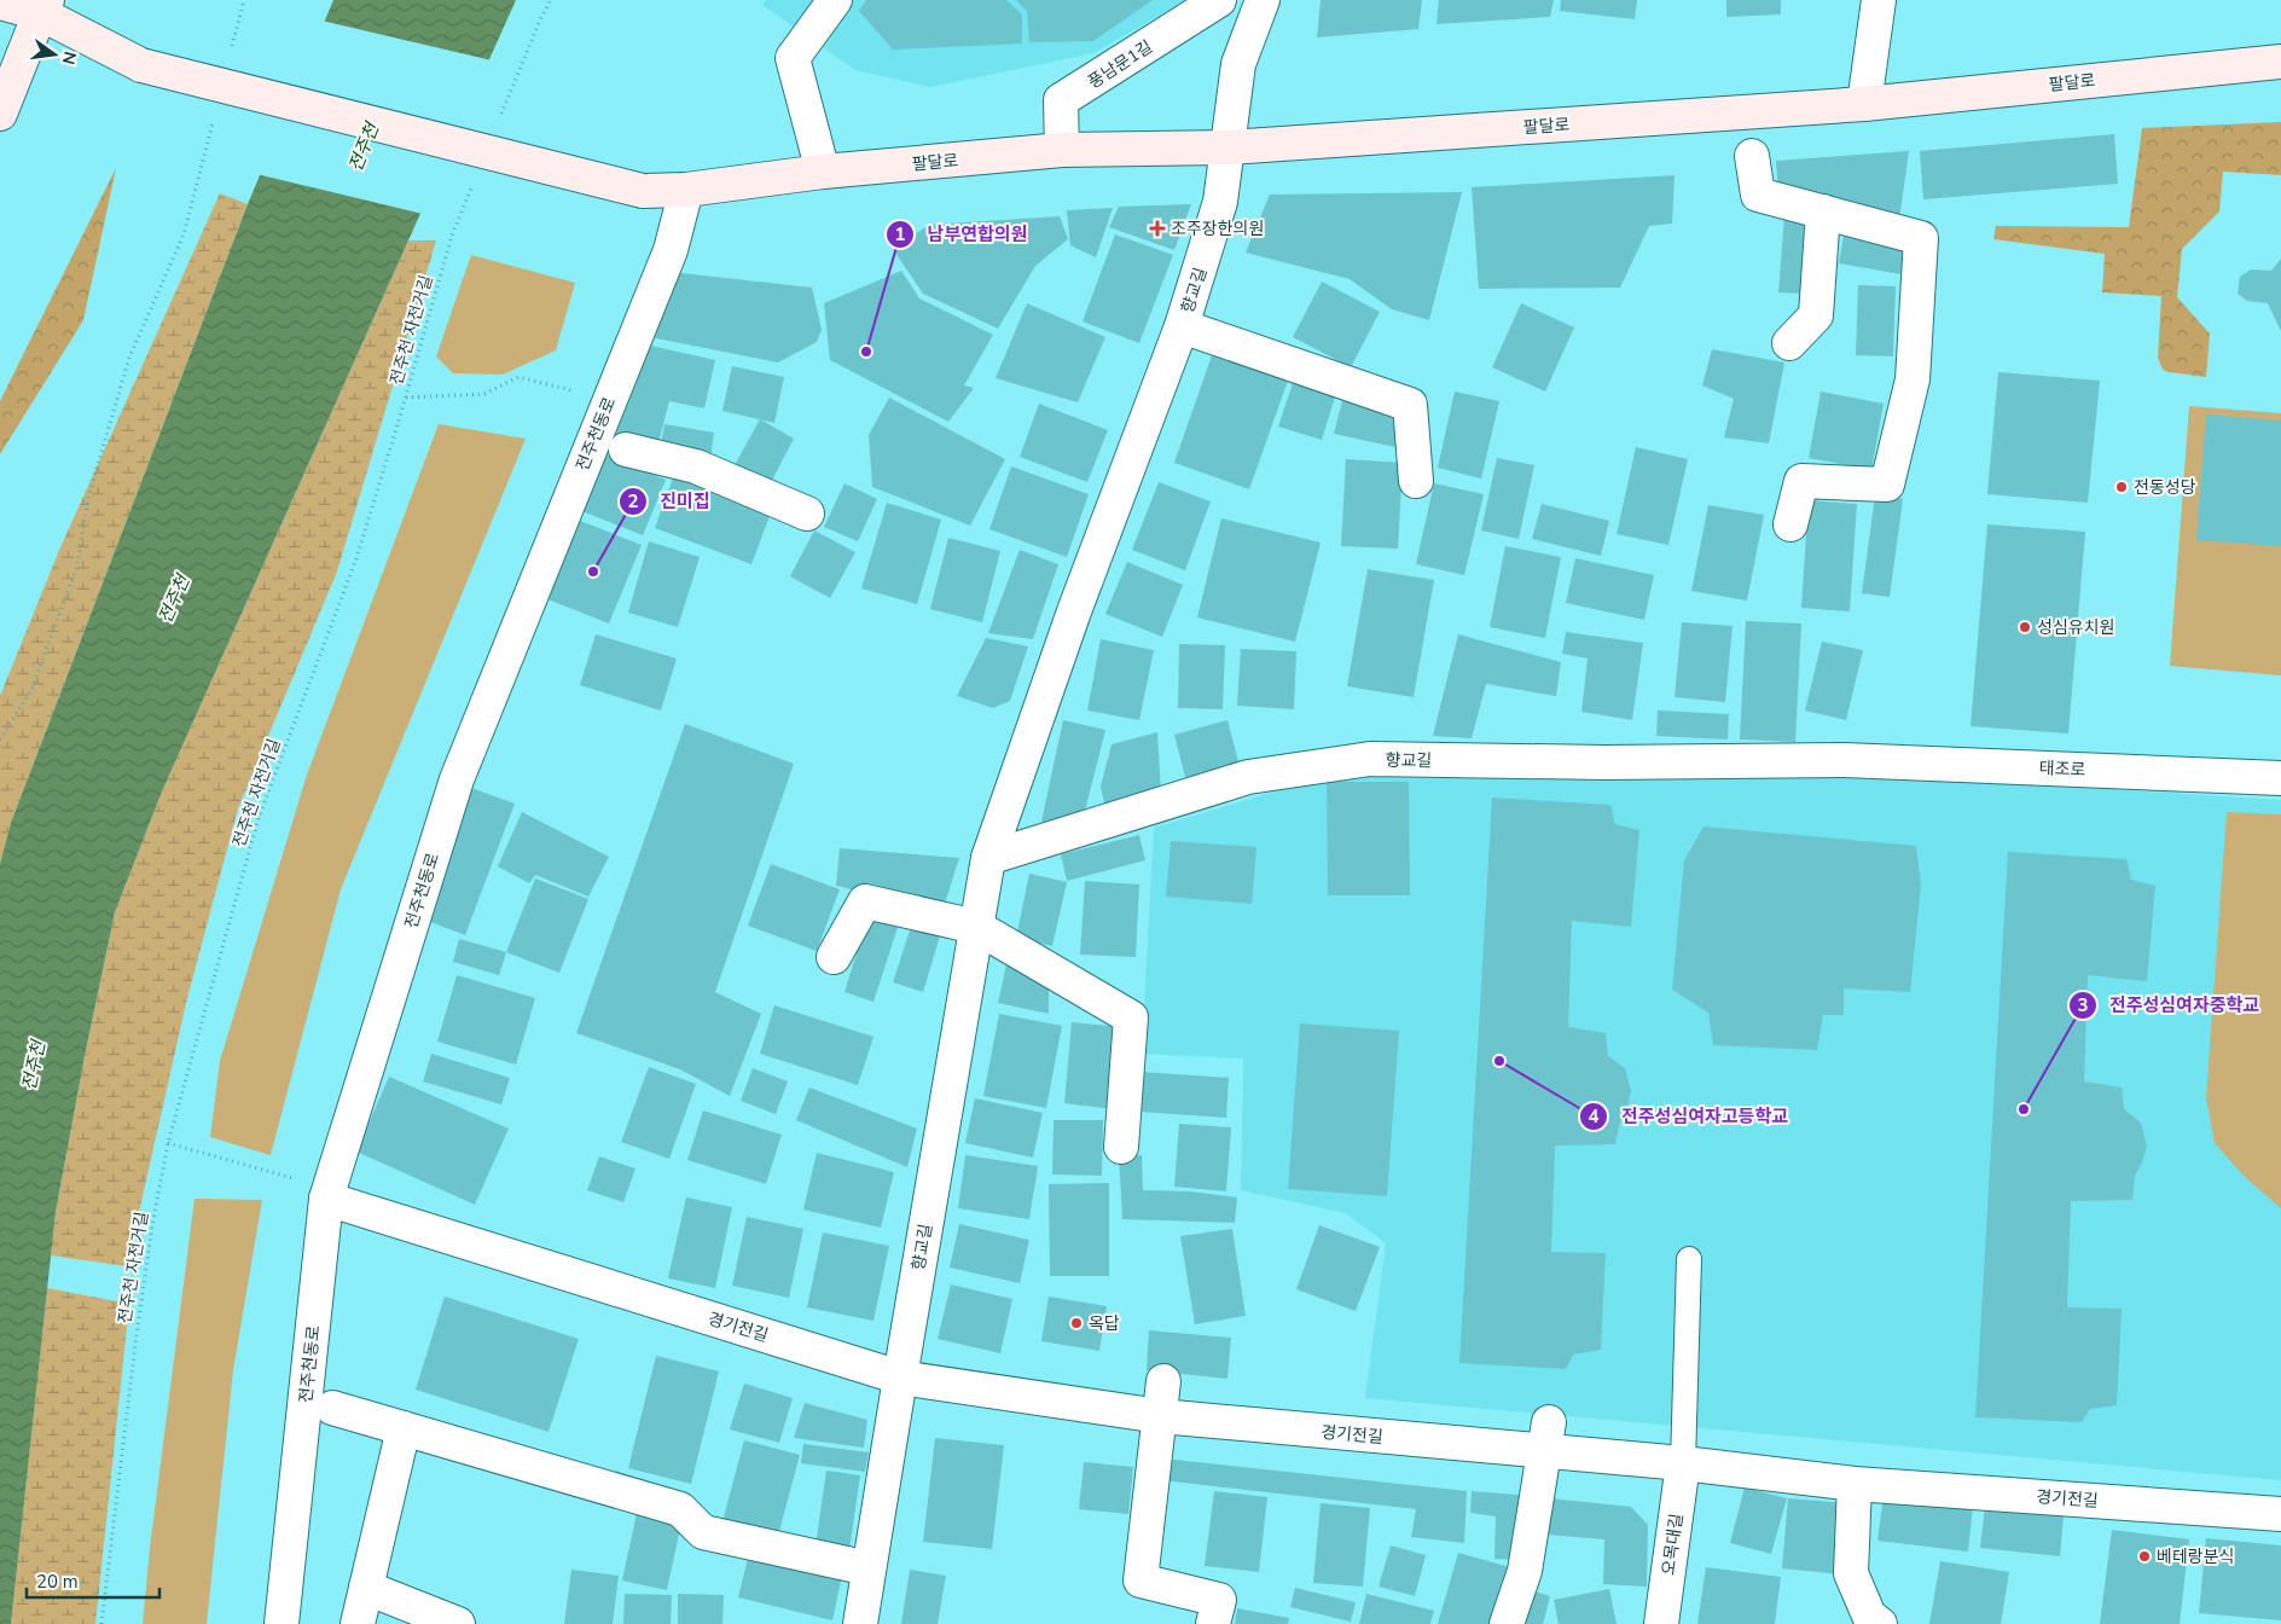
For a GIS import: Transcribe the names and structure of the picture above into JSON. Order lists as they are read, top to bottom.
{
  "streets": {
    "street": [
      "풍남문1길",
      "팔달로",
      "향교길",
      "전주천동로",
      "태조로",
      "경기전길",
      "오목대길"
    ],
    "path": ["전주천 자전거길"]
  },
  "crossings": [
    ["풍남문1길", "팔달로"],
    ["팔달로", "향교길"],
    ["팔달로", "전주천동로"],
    ["향교길", "전주천동로"],
    ["향교길", "태조로"],
    ["향교길", "경기전길"],
    ["전주천동로", "경기전길"],
    ["경기전길", "오목대길"]
  ],
  "water": ["전주천"],
  "places": {
    "health": ["조주장한의원"],
    "other": [
      "남부연합의원",
      "전동성당",
      "진미집",
      "성심유치원",
      "전주성심여자고등학교",
      "전주성심여자중학교",
      "옥답",
      "베테랑분식"
    ]
  },
  "scale_bar": "20 m",
  "north": "right"
}
